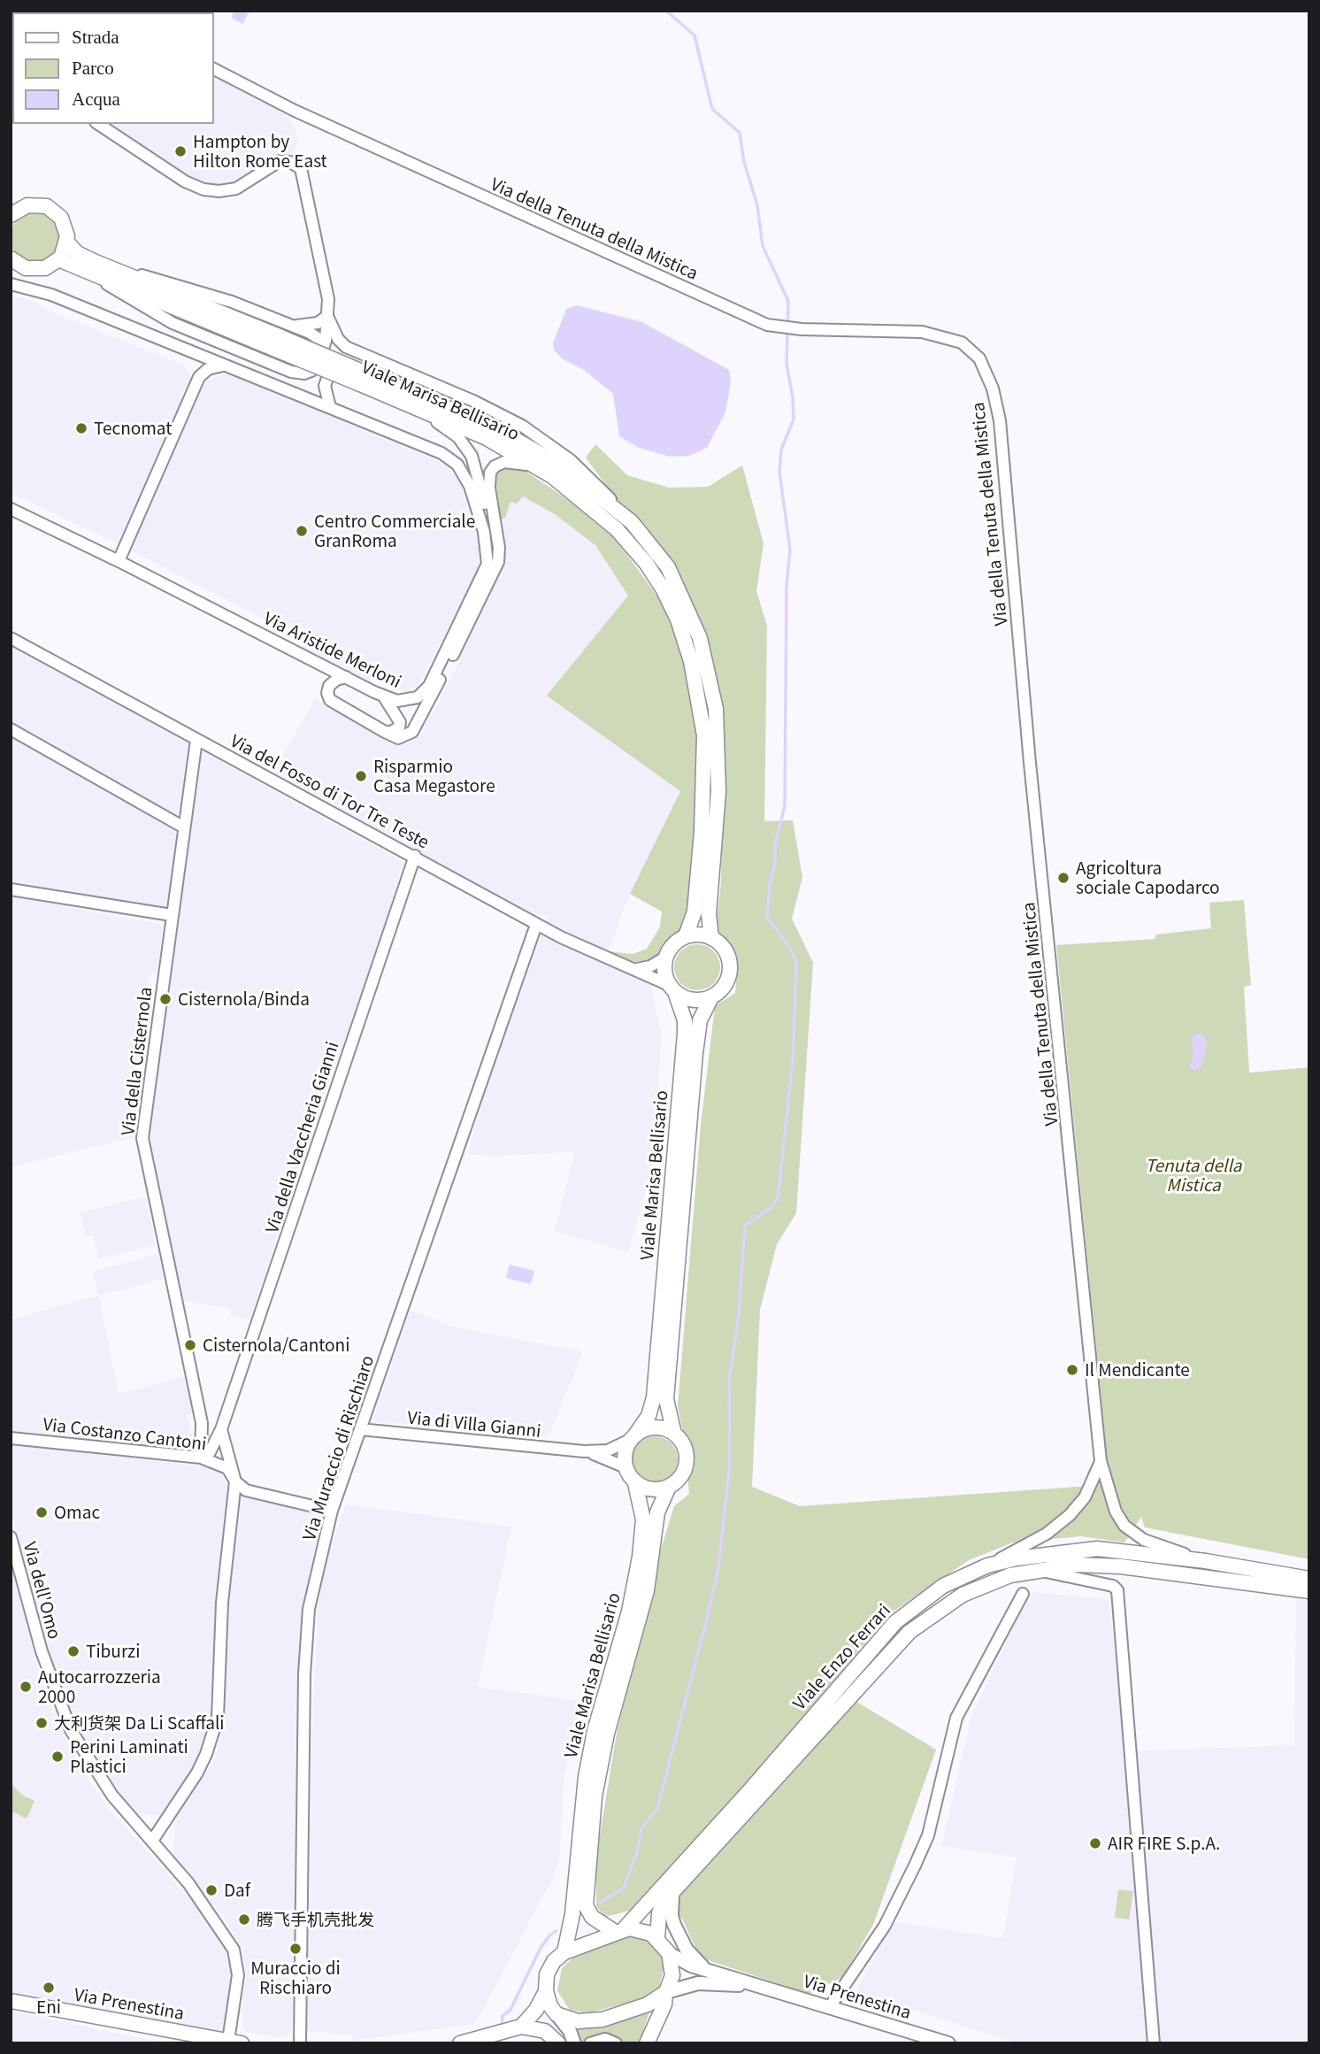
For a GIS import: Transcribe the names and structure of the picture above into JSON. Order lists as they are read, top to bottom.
{
  "streets": {
    "main road": ["Viale Marisa Bellisario", "Viale Enzo Ferrari", "Via Prenestina"],
    "street": [
      "Via della Tenuta della Mistica",
      "Via Aristide Merloni",
      "Via del Fosso di Tor Tre Teste",
      "Via della Cisternola",
      "Via della Vaccheria Gianni",
      "Via di Villa Gianni",
      "Via Costanzo Cantoni",
      "Via Muraccio di Rischiaro",
      "Via dell'Omo"
    ]
  },
  "crossings": [
    ["Via della Tenuta della Mistica", "Viale Enzo Ferrari"],
    ["Viale Marisa Bellisario", "Via del Fosso di Tor Tre Teste"],
    ["Viale Marisa Bellisario", "Via di Villa Gianni"],
    ["Viale Marisa Bellisario", "Viale Enzo Ferrari"],
    ["Viale Marisa Bellisario", "Via Prenestina"],
    ["Via del Fosso di Tor Tre Teste", "Via della Cisternola"],
    ["Via del Fosso di Tor Tre Teste", "Via della Vaccheria Gianni"],
    ["Via del Fosso di Tor Tre Teste", "Via Muraccio di Rischiaro"],
    ["Via della Cisternola", "Via della Vaccheria Gianni"],
    ["Via della Cisternola", "Via Costanzo Cantoni"],
    ["Via della Vaccheria Gianni", "Via Costanzo Cantoni"],
    ["Via di Villa Gianni", "Via Muraccio di Rischiaro"],
    ["Via Costanzo Cantoni", "Via Muraccio di Rischiaro"],
    ["Via dell'Omo", "Via Prenestina"],
    ["Viale Enzo Ferrari", "Via Prenestina"]
  ],
  "parks": ["Tenuta della Mistica"],
  "places": [
    "Hampton by Hilton Rome East",
    "Tecnomat",
    "Centro Commerciale GranRoma",
    "Risparmio Casa Megastore",
    "Agricoltura sociale Capodarco",
    "Cisternola/Binda",
    "Cisternola/Cantoni",
    "Il Mendicante",
    "Omac",
    "Tiburzi",
    "Autocarrozzeria 2000",
    "大利货架 Da Li Scaffali",
    "Perini Laminati Plastici",
    "AIR FIRE S.p.A.",
    "Daf",
    "腾飞手机壳批发",
    "Muraccio di Rischiaro",
    "Eni"
  ],
  "legend": ["Strada", "Parco", "Acqua"]
}
